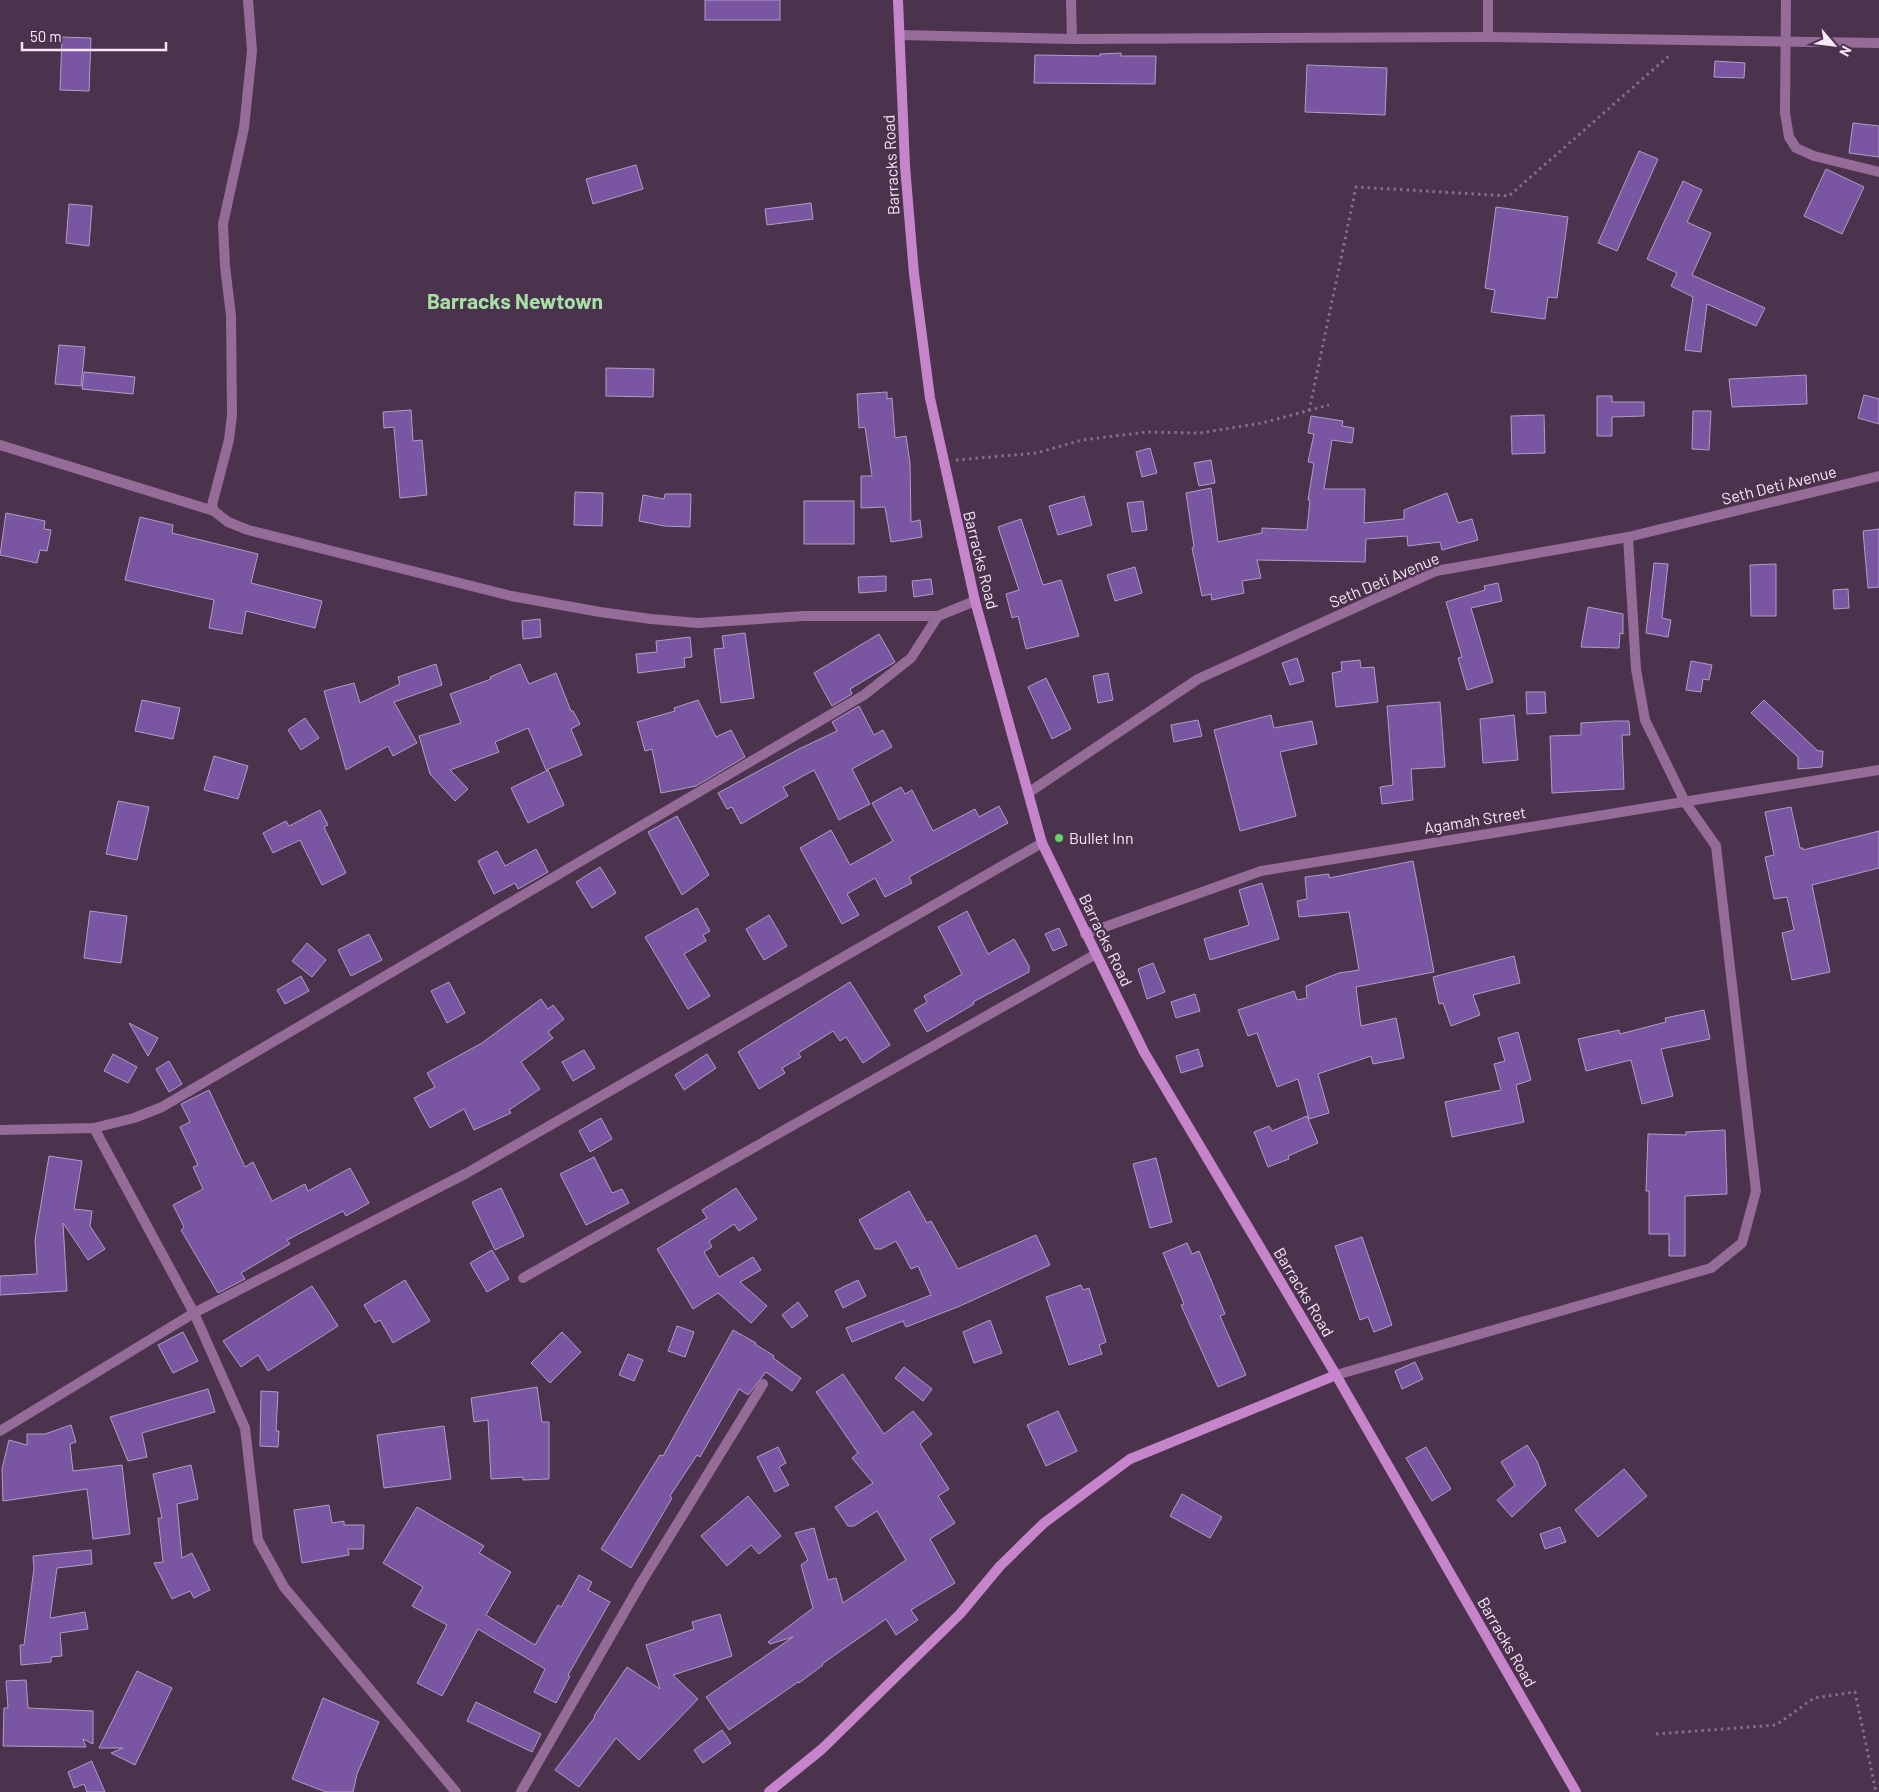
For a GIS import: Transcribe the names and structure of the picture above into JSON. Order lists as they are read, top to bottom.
{
  "streets": {
    "street": ["Barracks Road", "Seth Deti Avenue", "Agamah Street"]
  },
  "crossings": [
    ["Barracks Road", "Seth Deti Avenue"],
    ["Barracks Road", "Agamah Street"]
  ],
  "districts": ["Barracks Newtown"],
  "places": ["Bullet Inn"],
  "scale_bar": "50 m",
  "north": "bottom right"
}
